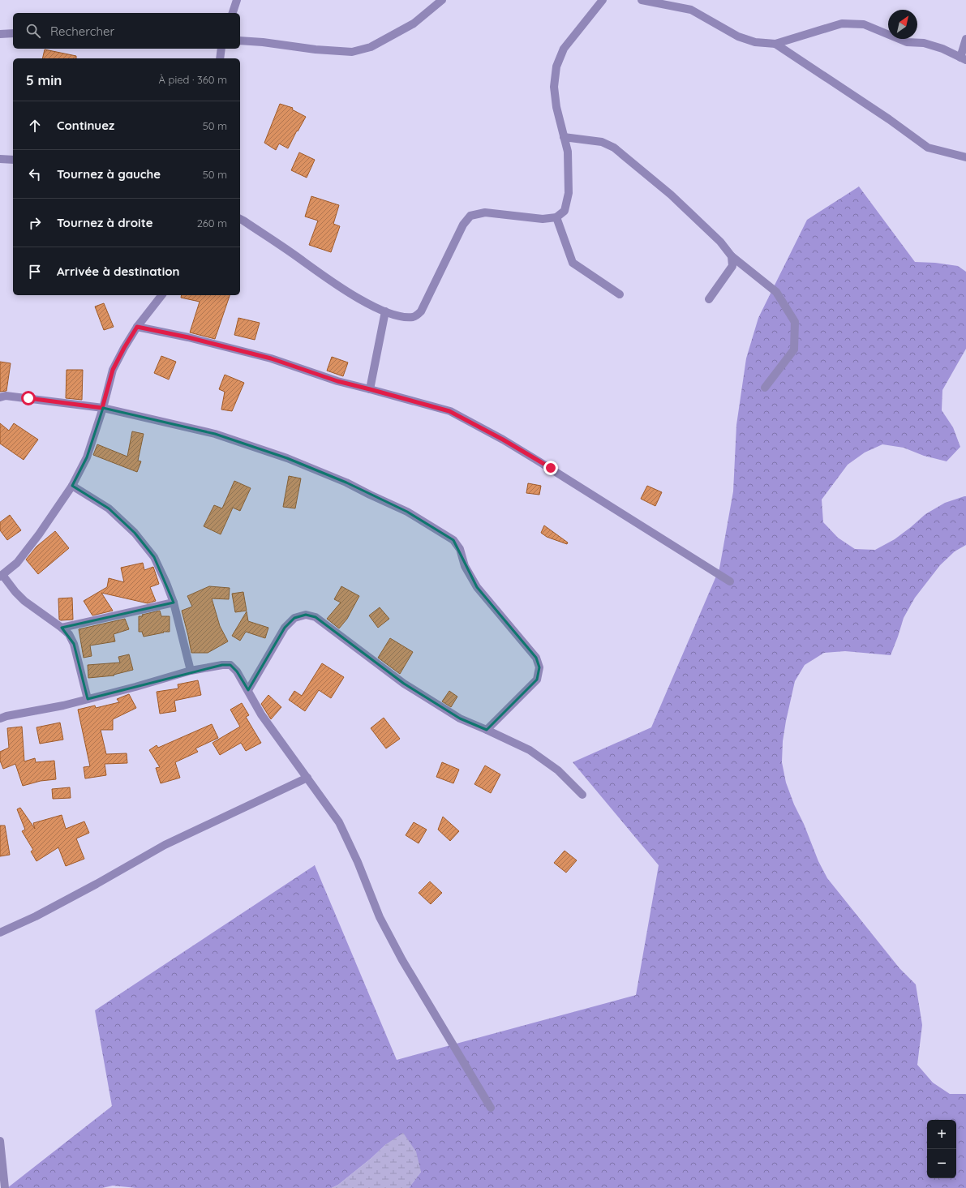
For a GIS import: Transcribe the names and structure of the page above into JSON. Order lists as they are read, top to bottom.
{
  "north": "top right",
  "page": {
    "search": "Rechercher",
    "heading": ["5 min", "À pied · 360 m"],
    "list": [
      ["Continuez", "50 m"],
      ["Tournez à gauche", "50 m"],
      ["Tournez à droite", "260 m"],
      "Arrivée à destination"
    ],
    "map_buttons": ["+", "−"]
  }
}
